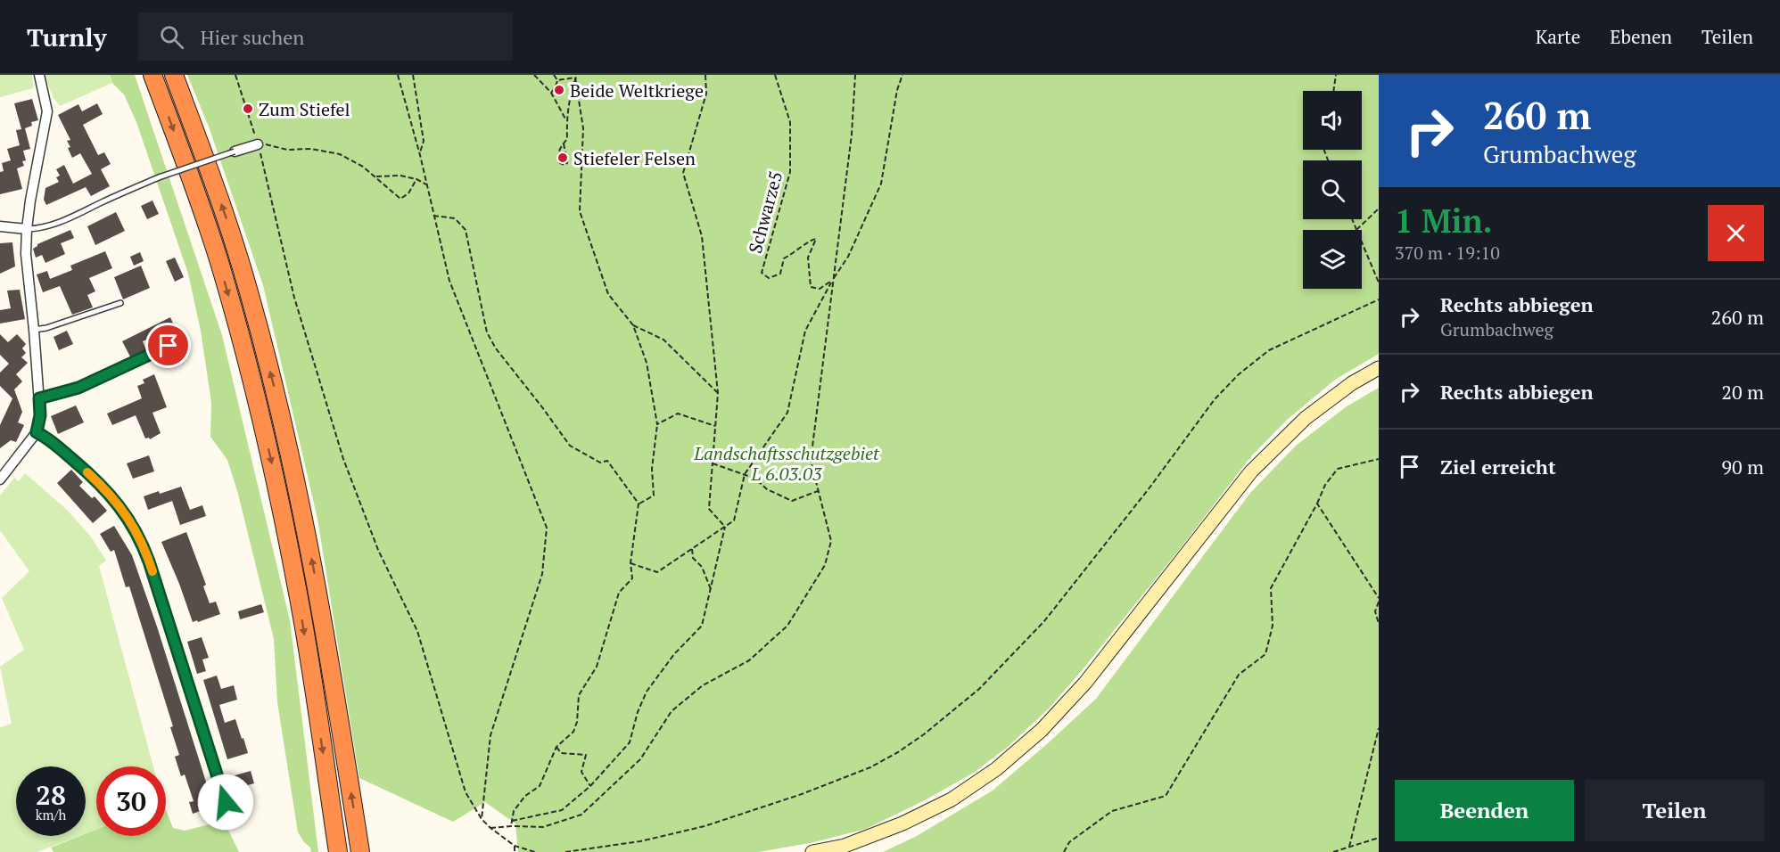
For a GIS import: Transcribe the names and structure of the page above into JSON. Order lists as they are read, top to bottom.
{
  "streets": {
    "path": ["Schwarze5"]
  },
  "parks": ["Landschaftsschutzgebiet L 6.03.03"],
  "places": ["Beide Weltkriege", "Zum Stiefel", "Stiefeler Felsen"],
  "page": {
    "header": "Turnly",
    "search": "Hier suchen",
    "nav": ["Karte", "Ebenen", "Teilen"],
    "turn": ["260 m", "Grumbachweg"],
    "heading": ["1 Min.", "370 m · 19:10"],
    "list": [
      {
        "name": "Rechts abbiegen",
        "note": "Grumbachweg",
        "value": "260 m"
      },
      {
        "name": "Rechts abbiegen",
        "value": "20 m"
      },
      {
        "name": "Ziel erreicht",
        "value": "90 m"
      }
    ],
    "speed": "28 km/h",
    "limit": "30",
    "buttons": ["Beenden", "Teilen"]
  }
}
